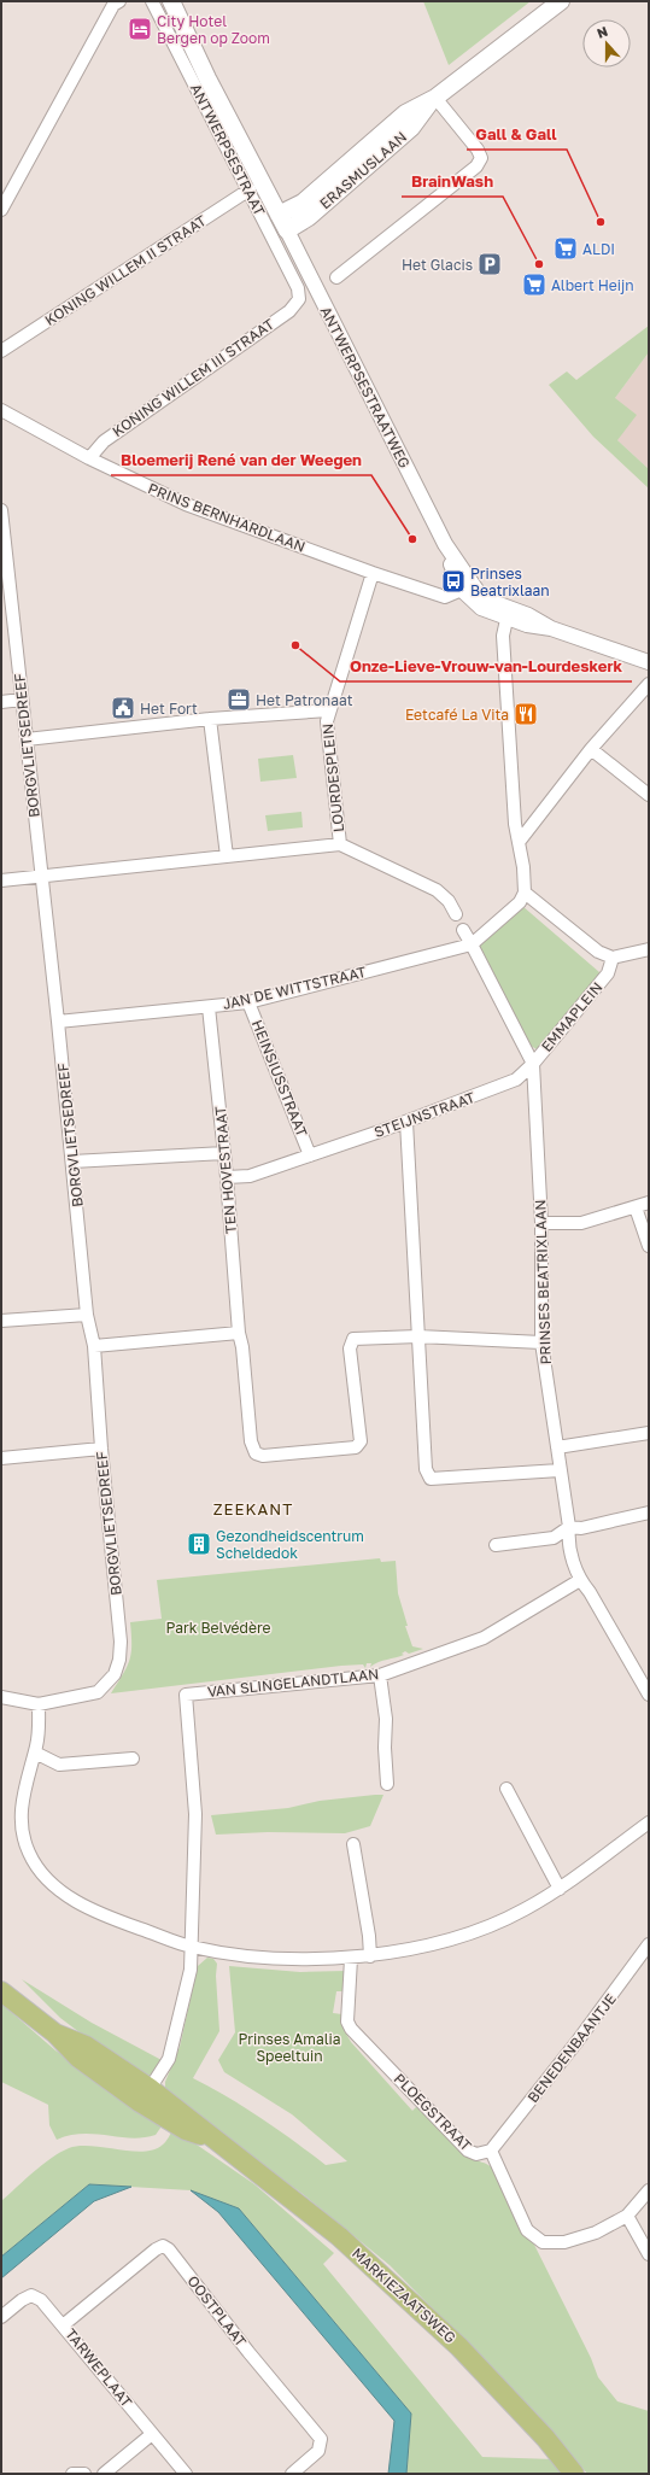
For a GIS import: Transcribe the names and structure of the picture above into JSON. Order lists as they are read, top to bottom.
{
  "streets": {
    "main road": ["ANTWERPSESTRAAT", "ERASMUSLAAN", "MARKIEZAATSWEG"],
    "street": [
      "KONING WILLEM II STRAAT",
      "KONING WILLEM III STRAAT",
      "ANTWERPSESTRAATWEG",
      "PRINS BERNHARDLAAN",
      "BORGVLIETSEDREEF",
      "LOURDESPLEIN",
      "JAN DE WITTSTRAAT",
      "EMMAPLEIN",
      "HEINSIUSSTRAAT",
      "STEIJNSTRAAT",
      "TEN HOVESTRAAT",
      "PRINSES BEATRIXLAAN",
      "VAN SLINGELANDTLAAN",
      "BENEDENBAANTJE",
      "PLOEGSTRAAT",
      "OOSTPLAAT",
      "TARWEPLAAT"
    ]
  },
  "crossings": [
    ["ANTWERPSESTRAAT", "ERASMUSLAAN"],
    ["ANTWERPSESTRAAT", "KONING WILLEM II STRAAT"],
    ["ANTWERPSESTRAAT", "KONING WILLEM III STRAAT"],
    ["ANTWERPSESTRAAT", "ANTWERPSESTRAATWEG"],
    ["ERASMUSLAAN", "ANTWERPSESTRAATWEG"],
    ["KONING WILLEM III STRAAT", "PRINS BERNHARDLAAN"],
    ["ANTWERPSESTRAATWEG", "PRINS BERNHARDLAAN"],
    ["BORGVLIETSEDREEF", "LOURDESPLEIN"],
    ["BORGVLIETSEDREEF", "JAN DE WITTSTRAAT"],
    ["JAN DE WITTSTRAAT", "EMMAPLEIN"],
    ["JAN DE WITTSTRAAT", "HEINSIUSSTRAAT"],
    ["JAN DE WITTSTRAAT", "TEN HOVESTRAAT"],
    ["EMMAPLEIN", "STEIJNSTRAAT"],
    ["EMMAPLEIN", "PRINSES BEATRIXLAAN"],
    ["HEINSIUSSTRAAT", "STEIJNSTRAAT"],
    ["STEIJNSTRAAT", "TEN HOVESTRAAT"],
    ["STEIJNSTRAAT", "PRINSES BEATRIXLAAN"],
    ["PRINSES BEATRIXLAAN", "VAN SLINGELANDTLAAN"],
    ["BENEDENBAANTJE", "PLOEGSTRAAT"],
    ["OOSTPLAAT", "TARWEPLAAT"]
  ],
  "districts": ["ZEEKANT"],
  "parks": ["Park Belvédère", "Prinses Amalia Speeltuin"],
  "places": {
    "hotel": ["City Hotel Bergen op Zoom"],
    "other": [
      "Gall & Gall",
      "BrainWash",
      "Bloemerij René van der Weegen",
      "Onze-Lieve-Vrouw-van-Lourdeskerk"
    ],
    "supermarket": ["ALDI", "Albert Heijn"],
    "parking": ["Het Glacis"],
    "bus stop": ["Prinses Beatrixlaan"],
    "office": ["Het Patronaat"],
    "public building": ["Het Fort"],
    "restaurant": ["Eetcafé La Vita"],
    "building": ["Gezondheidscentrum Scheldedok"]
  },
  "north": "top"
}
